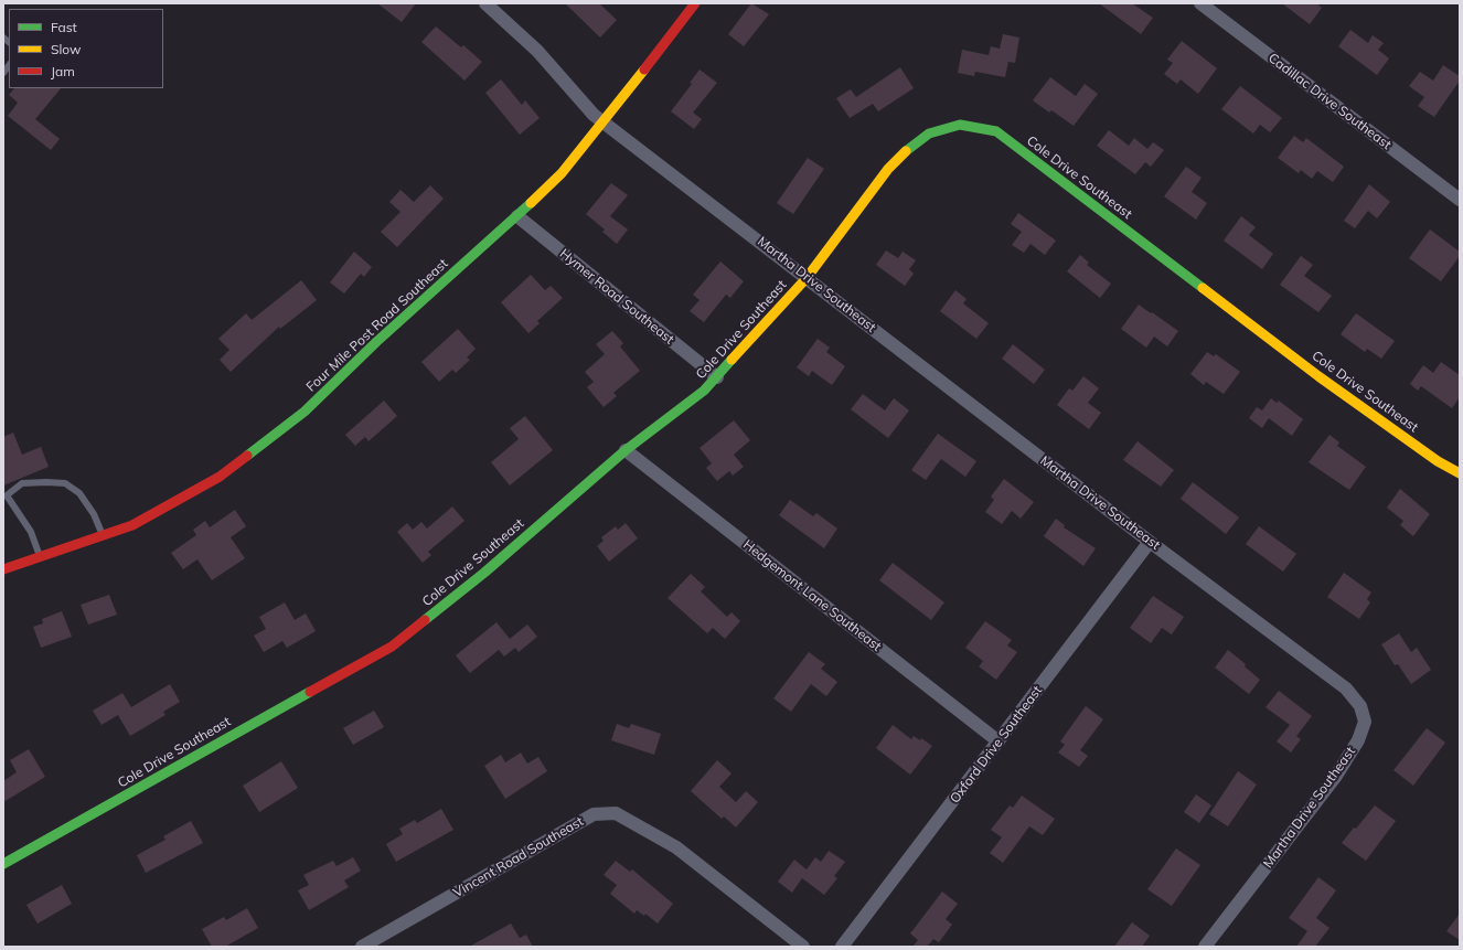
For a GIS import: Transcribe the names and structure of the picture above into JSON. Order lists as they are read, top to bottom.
{
  "streets": {
    "street": [
      "Cadillac Drive Southeast",
      "Cole Drive Southeast",
      "Martha Drive Southeast",
      "Hymer Road Southeast",
      "Four Mile Post Road Southeast",
      "Hedgemont Lane Southeast",
      "Oxford Drive Southeast",
      "Vincent Road Southeast"
    ]
  },
  "crossings": [
    ["Cole Drive Southeast", "Martha Drive Southeast"],
    ["Cole Drive Southeast", "Hymer Road Southeast"],
    ["Cole Drive Southeast", "Hedgemont Lane Southeast"],
    ["Martha Drive Southeast", "Four Mile Post Road Southeast"],
    ["Martha Drive Southeast", "Oxford Drive Southeast"],
    ["Hymer Road Southeast", "Four Mile Post Road Southeast"],
    ["Hedgemont Lane Southeast", "Oxford Drive Southeast"]
  ],
  "legend": ["Fast", "Slow", "Jam"]
}
